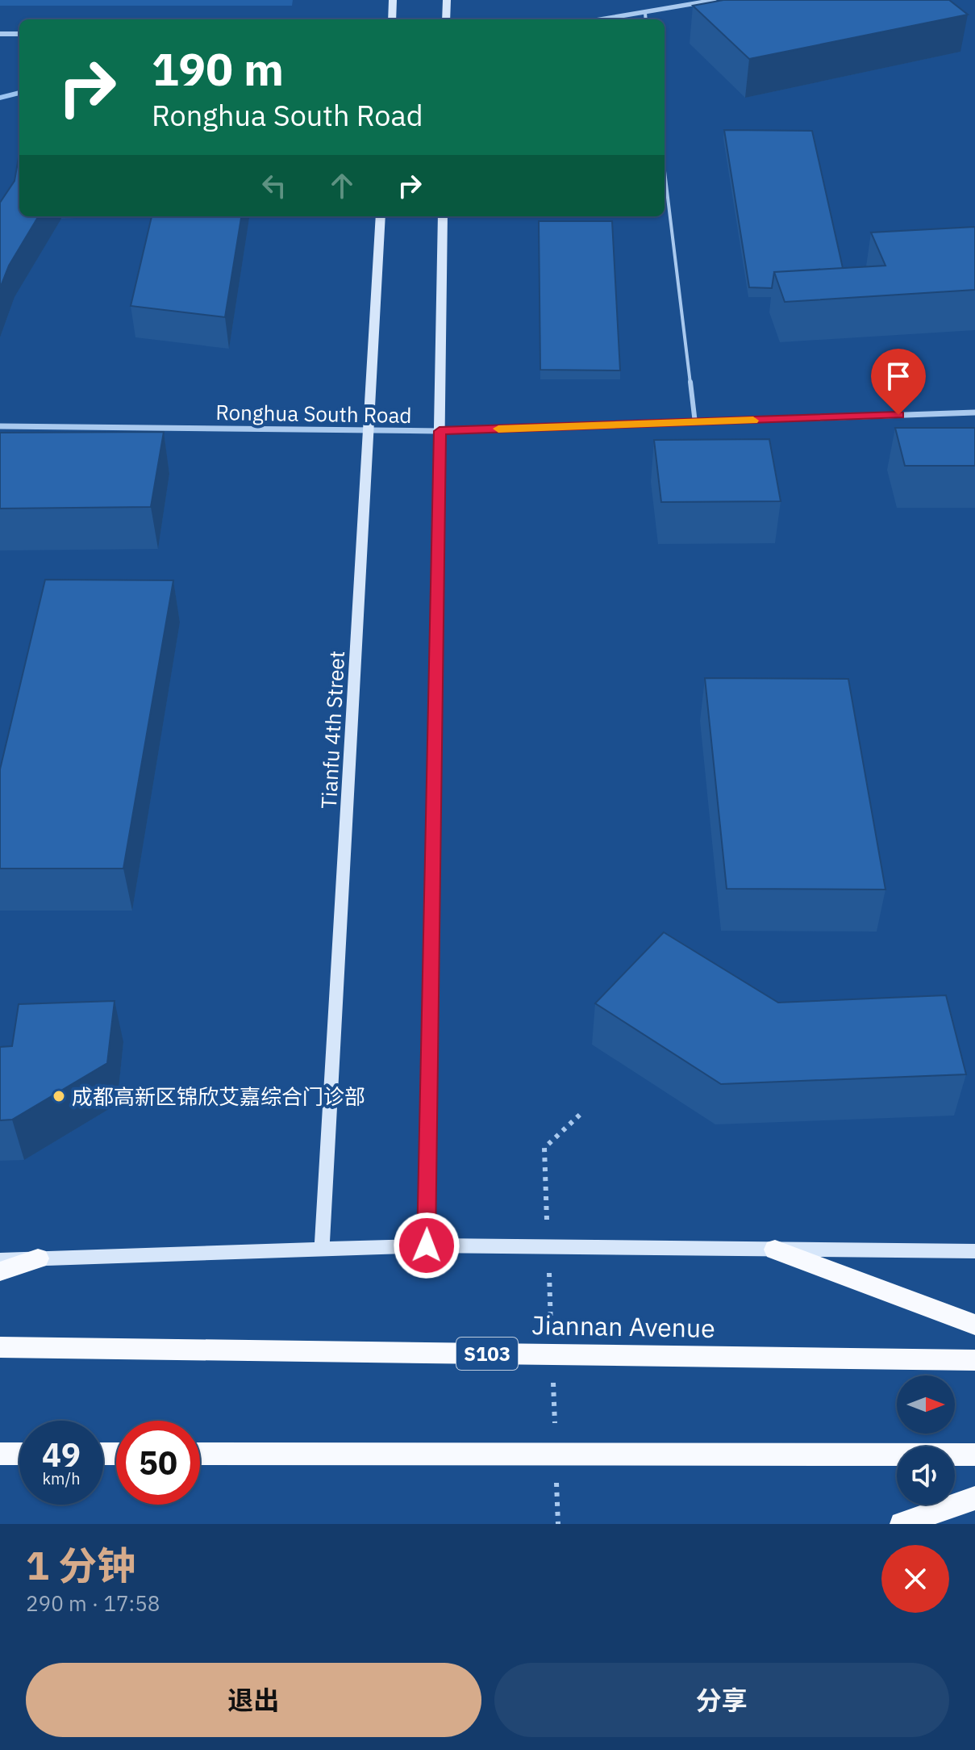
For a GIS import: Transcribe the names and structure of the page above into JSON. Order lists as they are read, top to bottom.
{
  "streets": {
    "highway": ["Jiannan Avenue", "S103"],
    "main road": ["Tianfu 4th Street"],
    "street": ["Ronghua South Road"]
  },
  "crossings": [
    ["Ronghua South Road", "Tianfu 4th Street"]
  ],
  "places": ["成都高新区锦欣艾嘉综合门诊部"],
  "north": "right",
  "page": {
    "turn": ["190 m", "Ronghua South Road"],
    "speed": "49 km/h",
    "limit": "50",
    "heading": ["1 分钟", "290 m · 17:58"],
    "buttons": ["退出", "分享"]
  }
}
